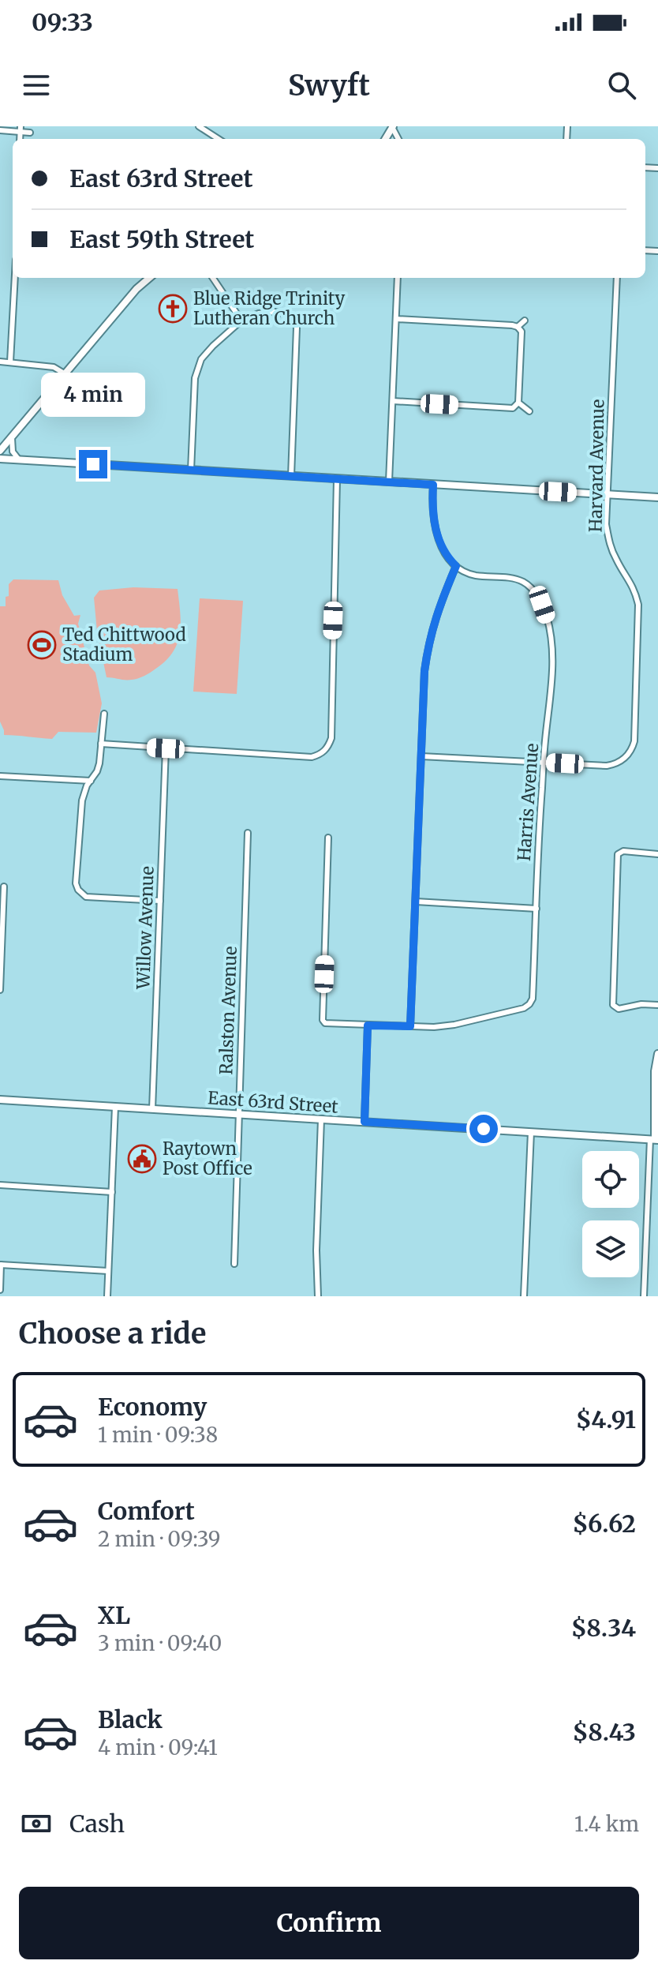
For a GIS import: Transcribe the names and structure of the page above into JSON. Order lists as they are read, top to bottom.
{
  "streets": {
    "street": [
      "Harvard Avenue",
      "Harris Avenue",
      "Willow Avenue",
      "Ralston Avenue",
      "East 63rd Street"
    ]
  },
  "crossings": [
    ["Harvard Avenue", "Harris Avenue"],
    ["Willow Avenue", "East 63rd Street"],
    ["Ralston Avenue", "East 63rd Street"]
  ],
  "places": {
    "church": ["Blue Ridge Trinity Lutheran Church"],
    "sports": ["Ted Chittwood Stadium"],
    "public building": ["Raytown Post Office"]
  },
  "page": {
    "status": "09:33",
    "header": "Swyft",
    "banner": ["East 63rd Street", "East 59th Street"],
    "bubble": "4 min",
    "heading": "Choose a ride",
    "list": [
      {
        "name": "Economy",
        "note": "1 min · 09:38",
        "value": "$4.91"
      },
      {
        "name": "Comfort",
        "note": "2 min · 09:39",
        "value": "$6.62"
      },
      {
        "name": "XL",
        "note": "3 min · 09:40",
        "value": "$8.34"
      },
      {
        "name": "Black",
        "note": "4 min · 09:41",
        "value": "$8.43"
      }
    ],
    "pay": ["Cash", "1.4 km"],
    "buttons": "Confirm"
  }
}
